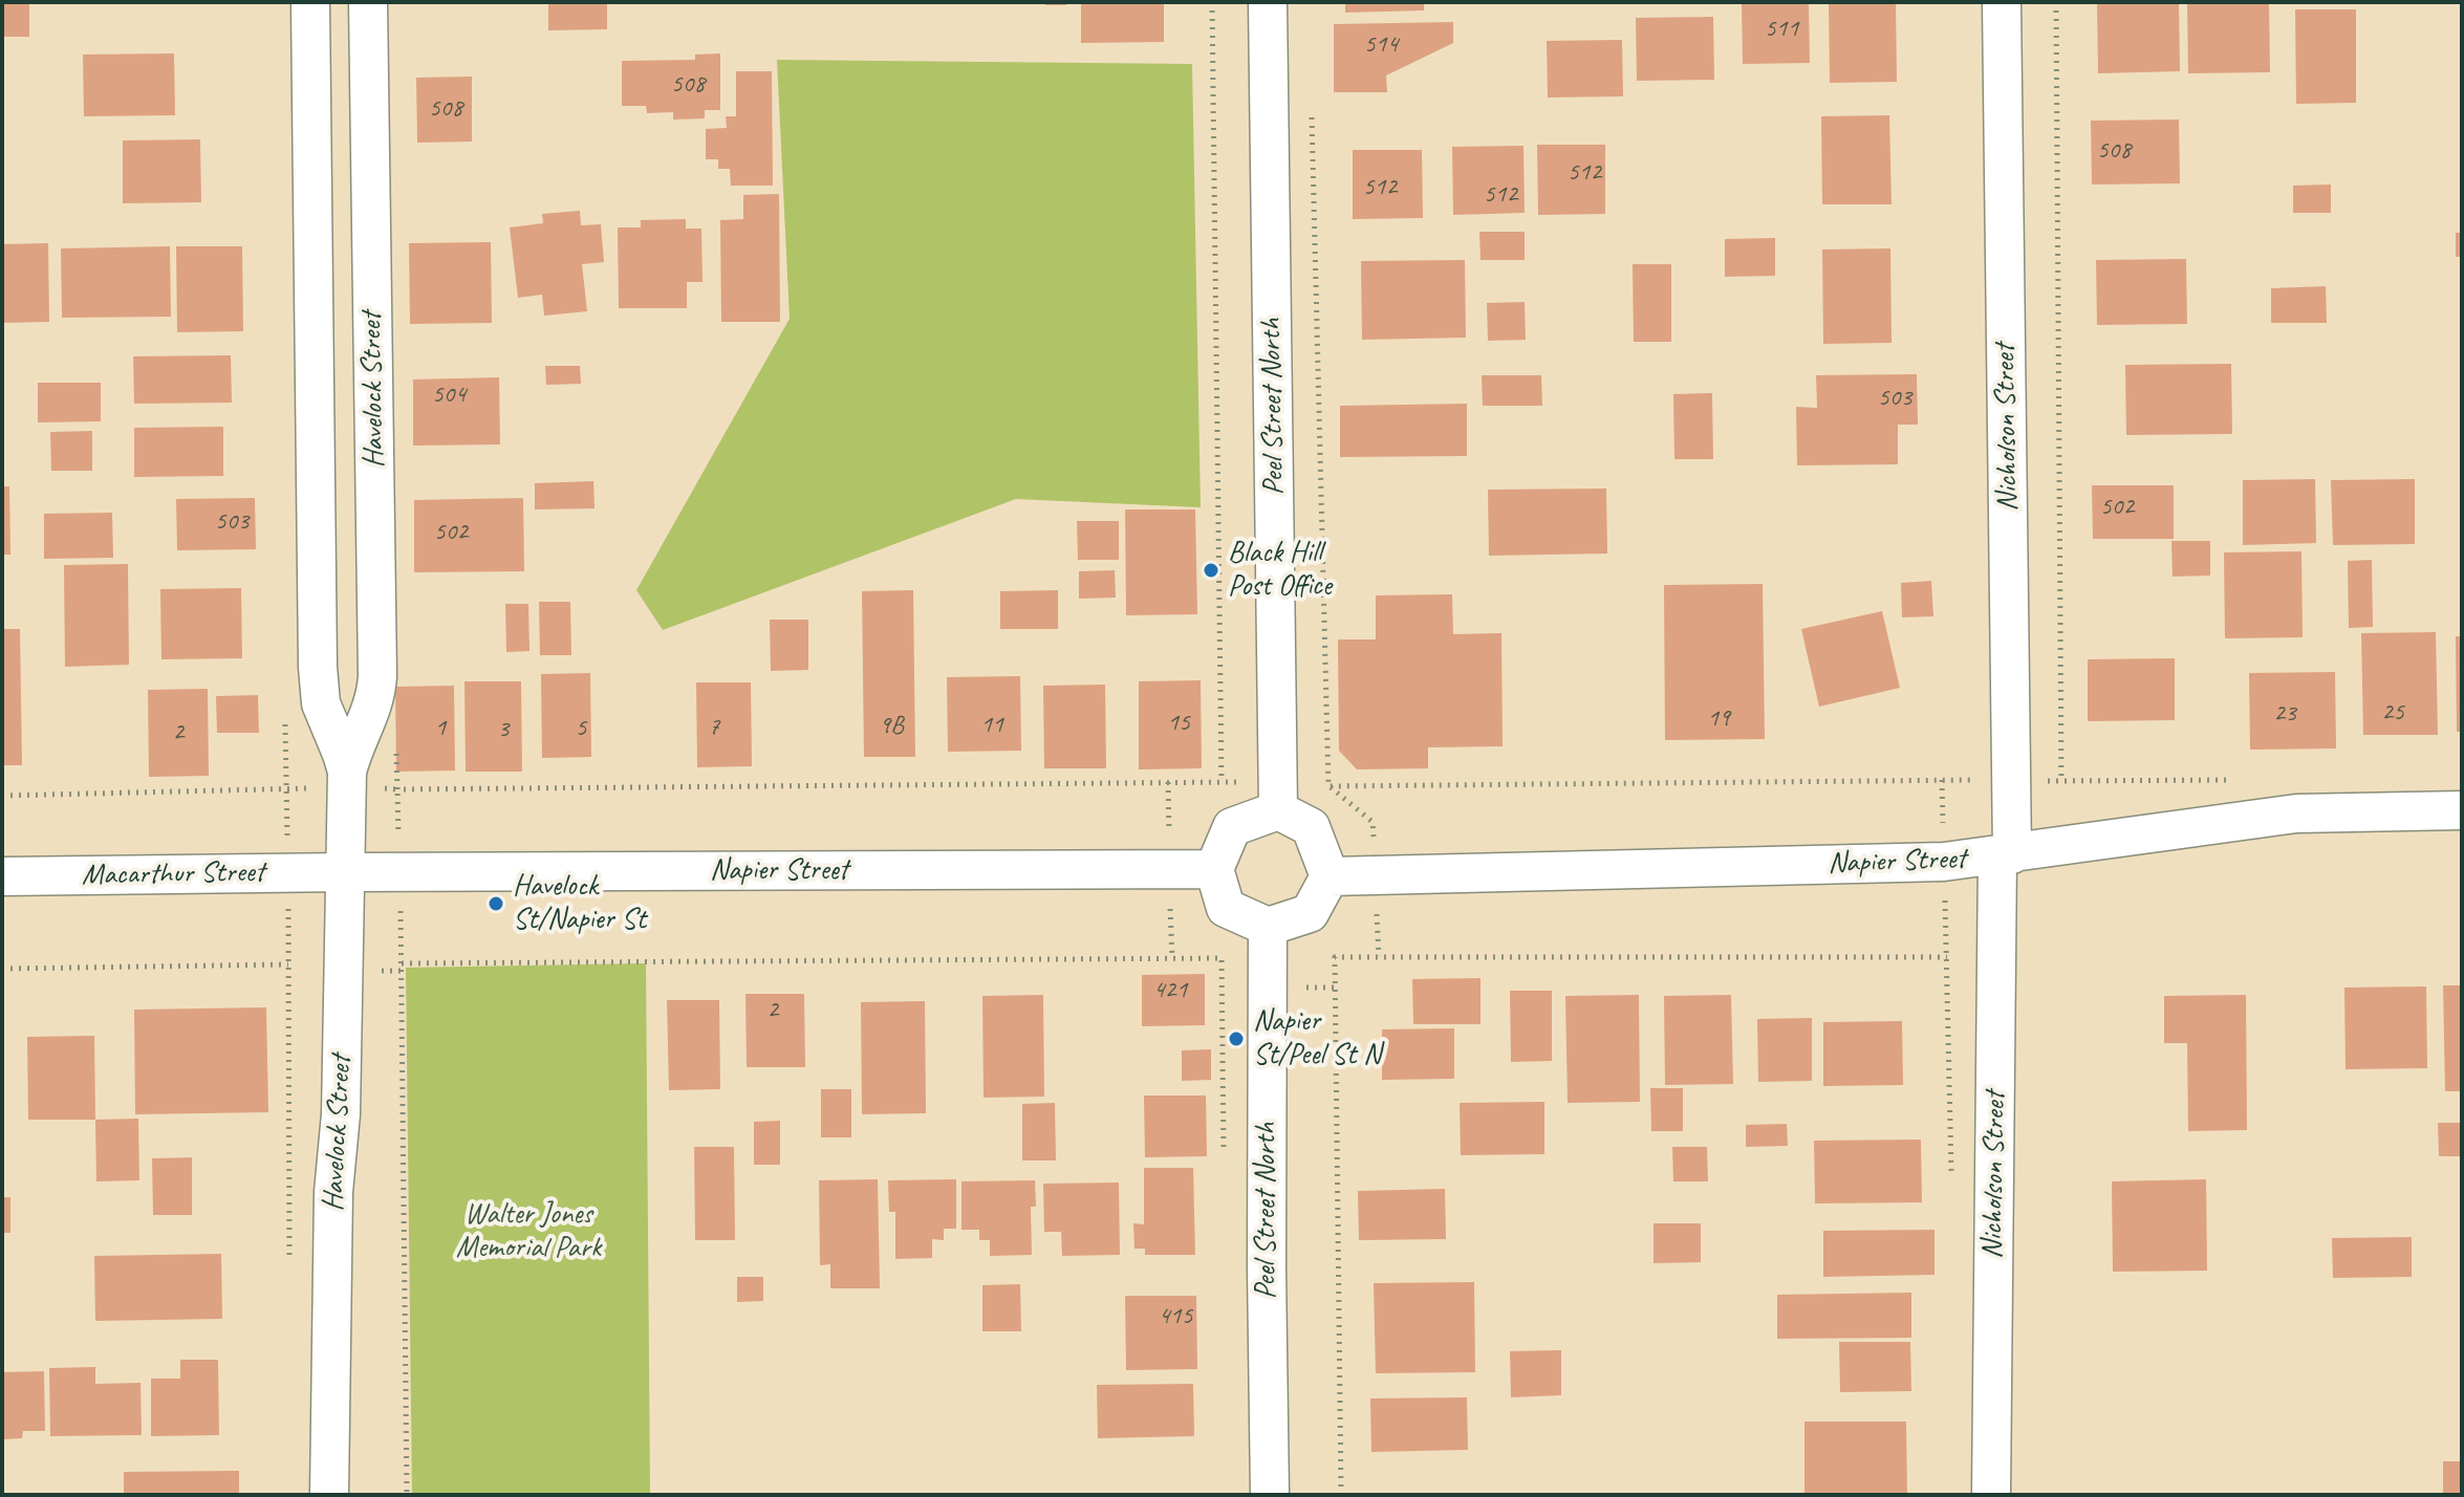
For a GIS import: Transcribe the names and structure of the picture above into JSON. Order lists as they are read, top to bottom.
{
  "streets": {
    "street": [
      "Havelock Street",
      "Peel Street North",
      "Nicholson Street",
      "Napier Street",
      "Macarthur Street"
    ]
  },
  "crossings": [
    ["Havelock Street", "Napier Street"],
    ["Havelock Street", "Macarthur Street"],
    ["Peel Street North", "Napier Street"],
    ["Nicholson Street", "Napier Street"],
    ["Napier Street", "Macarthur Street"]
  ],
  "parks": ["Walter Jones Memorial Park"],
  "places": ["Black Hill Post Office", "Havelock St/Napier St", "Napier St/Peel St N"],
  "house_numbers": [
    "511",
    "514",
    "508",
    "508",
    "508",
    "512",
    "512",
    "512",
    "504",
    "503",
    "502",
    "503",
    "502",
    "25",
    "23",
    "19",
    "15",
    "11",
    "9B",
    "7",
    "1",
    "5",
    "3",
    "2",
    "421",
    "2",
    "415"
  ]
}
